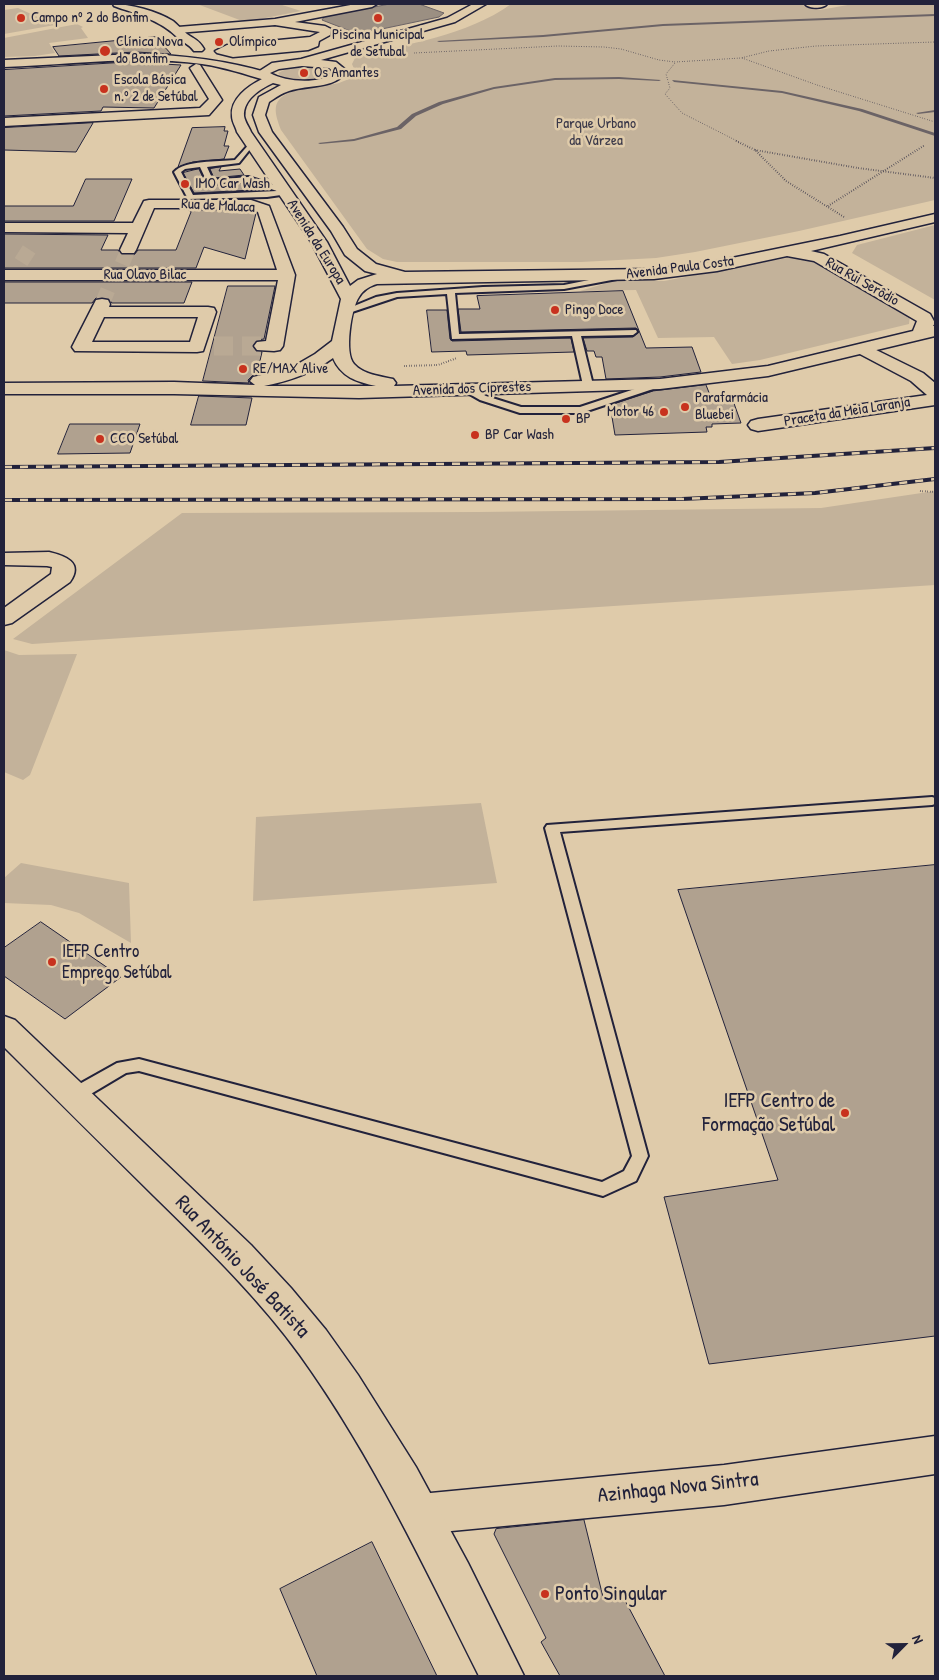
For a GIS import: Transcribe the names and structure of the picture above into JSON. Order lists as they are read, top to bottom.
{
  "streets": {
    "main road": [
      "Rua de Malaca",
      "Avenida da Europa",
      "Avenida Paula Costa",
      "Rua Olavo Bilac",
      "Rua Rui Serôdio",
      "Avenida dos Ciprestes",
      "Praceta da Meia Laranja",
      "Rua António José Batista",
      "Azinhaga Nova Sintra"
    ]
  },
  "crossings": [
    ["Rua de Malaca", "Rua Olavo Bilac"],
    ["Avenida da Europa", "Avenida Paula Costa"],
    ["Avenida Paula Costa", "Rua Rui Serôdio"],
    ["Rua Rui Serôdio", "Avenida dos Ciprestes"],
    ["Avenida dos Ciprestes", "Praceta da Meia Laranja"],
    ["Rua António José Batista", "Azinhaga Nova Sintra"]
  ],
  "parks": ["Parque Urbano da Várzea"],
  "places": [
    "Campo nº 2 do Bonfim",
    "Piscina Municipal de Setubal",
    "Olímpico",
    "Clínica Nova do Bonfim",
    "Os Amantes",
    "Escola Básica n.º 2 de Setúbal",
    "IMO Car Wash",
    "Pingo Doce",
    "RE/MAX Alive",
    "Parafarmácia Bluebei",
    "Motor 46",
    "BP",
    "BP Car Wash",
    "CCO Setúbal",
    "IEFP Centro Emprego Setúbal",
    "IEFP Centro de Formação Setúbal",
    "Ponto Singular"
  ],
  "north": "top right"
}
